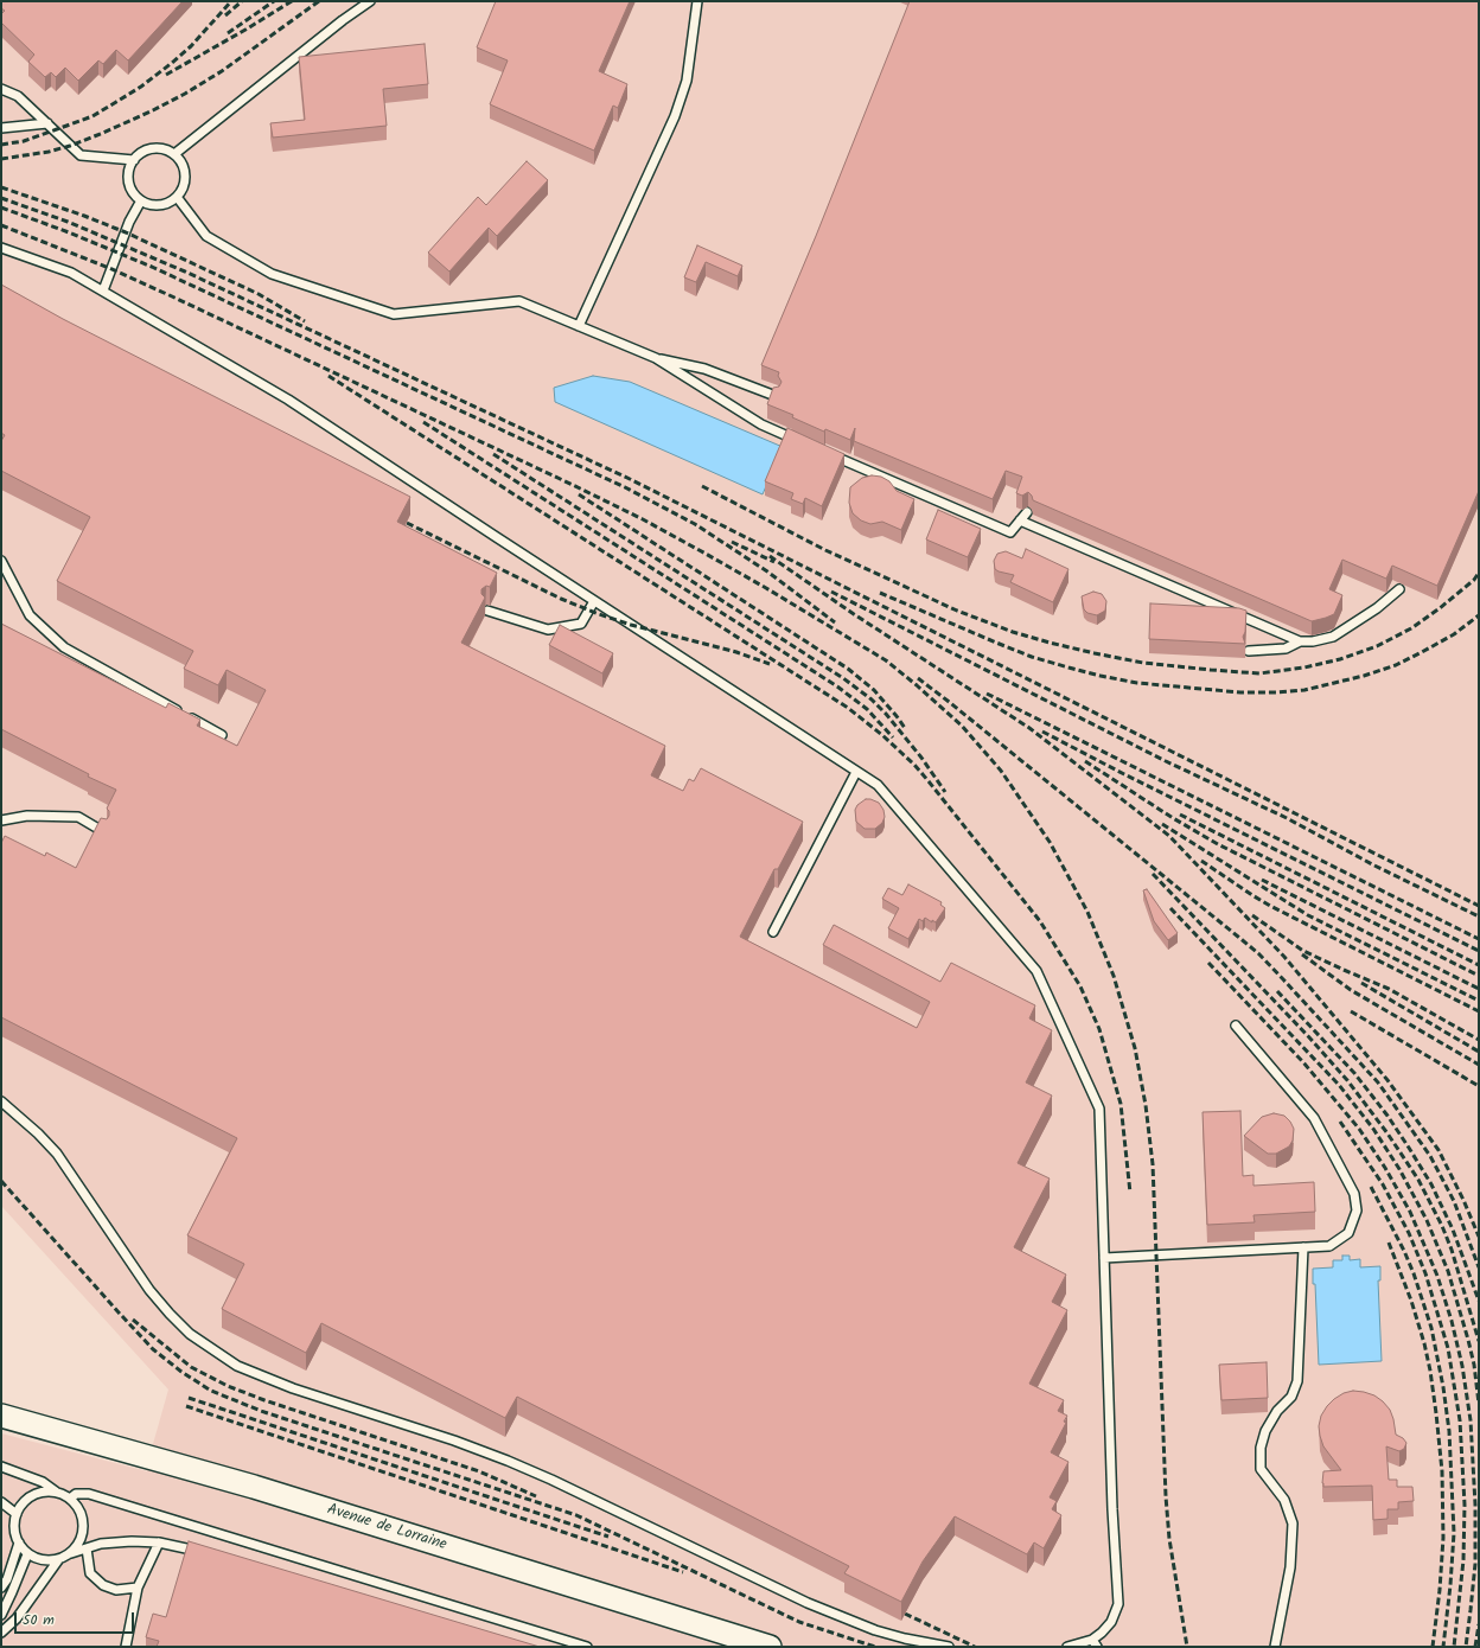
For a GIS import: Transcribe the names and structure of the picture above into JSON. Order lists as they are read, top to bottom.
{
  "streets": {
    "main road": ["Avenue de Lorraine"]
  },
  "scale_bar": "50 m"
}
